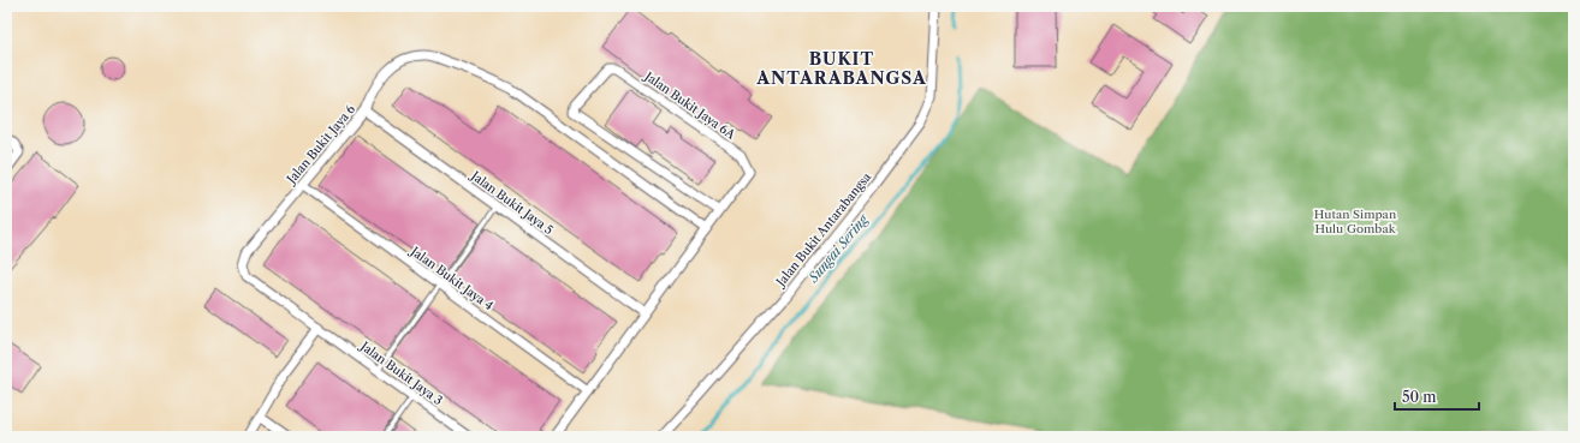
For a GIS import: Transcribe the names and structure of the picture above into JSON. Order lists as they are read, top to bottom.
{
  "streets": {
    "street": [
      "Jalan Bukit Jaya 6A",
      "Jalan Bukit Jaya 6",
      "Jalan Bukit Jaya 5",
      "Jalan Bukit Antarabangsa",
      "Jalan Bukit Jaya 4",
      "Jalan Bukit Jaya 3"
    ]
  },
  "crossings": [
    ["Jalan Bukit Jaya 6", "Jalan Bukit Jaya 5"],
    ["Jalan Bukit Jaya 6", "Jalan Bukit Jaya 4"],
    ["Jalan Bukit Jaya 6", "Jalan Bukit Jaya 3"]
  ],
  "districts": ["BUKIT ANTARABANGSA"],
  "water": ["Sungai Sering"],
  "parks": ["Hutan Simpan Hulu Gombak"],
  "scale_bar": "50 m"
}
